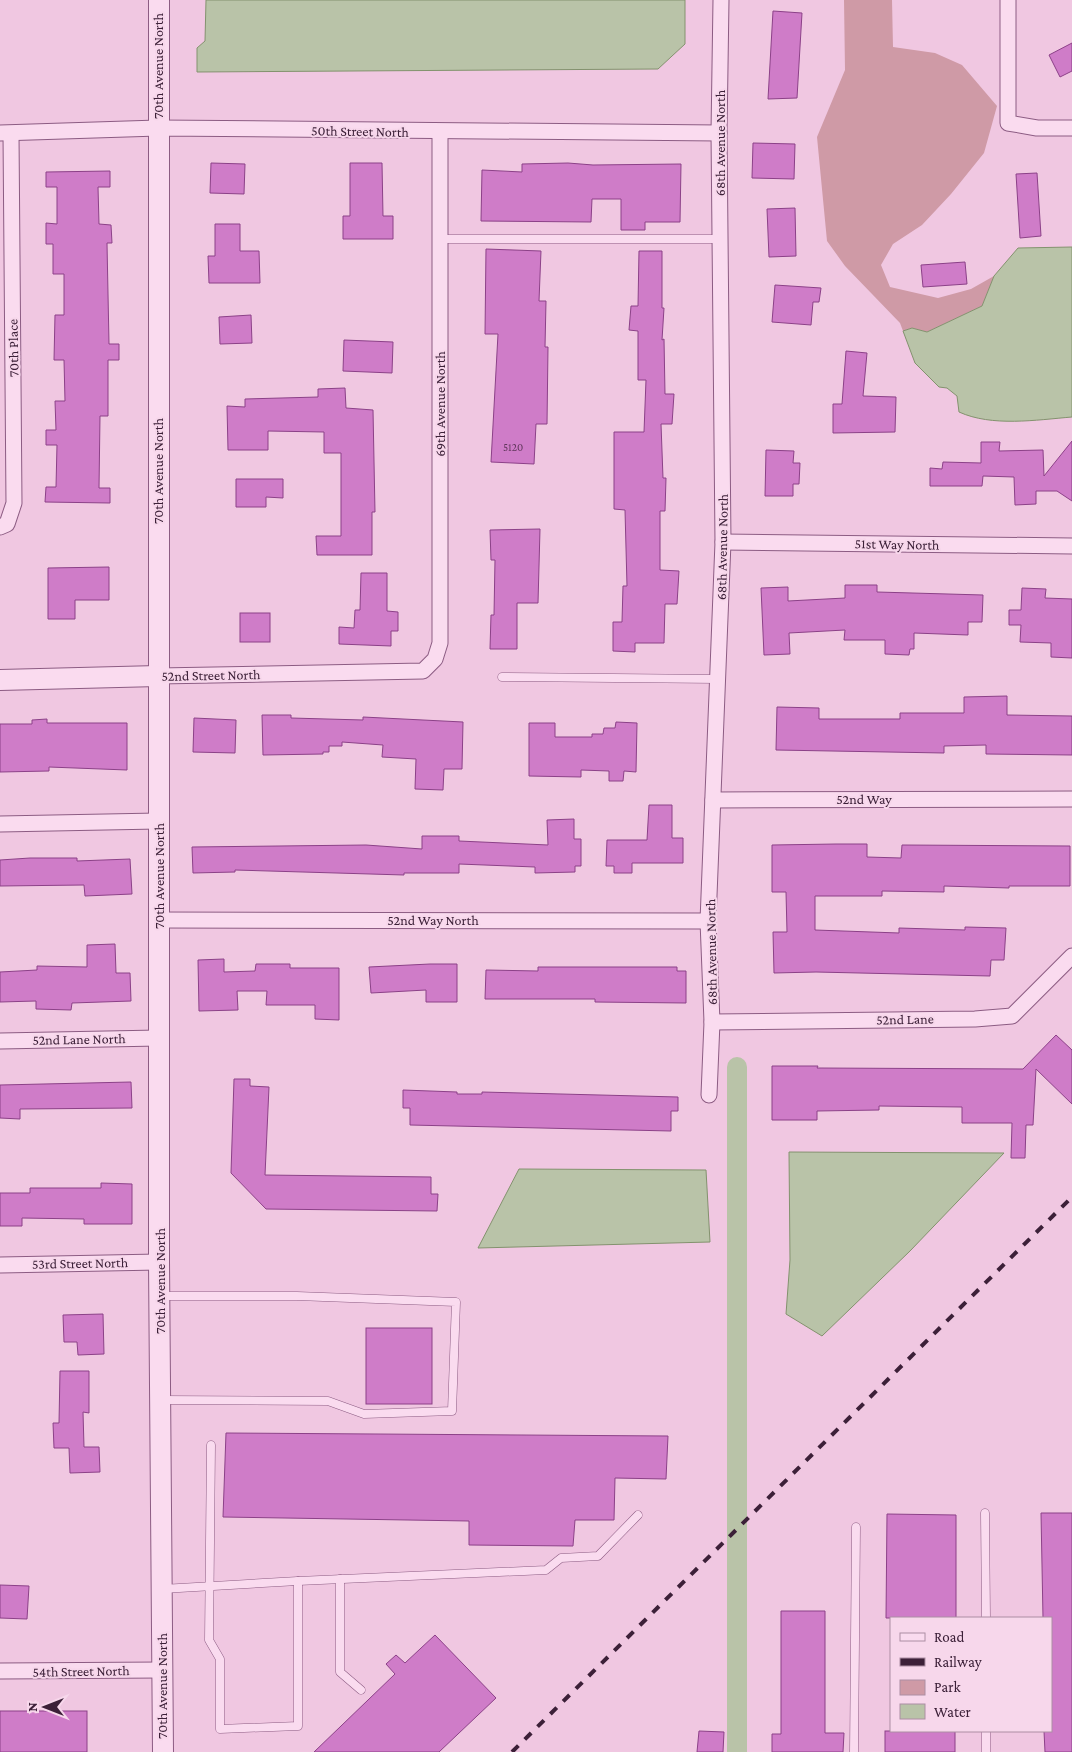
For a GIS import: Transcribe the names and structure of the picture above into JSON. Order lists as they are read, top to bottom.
{
  "streets": {
    "street": [
      "70th Avenue North",
      "50th Street North",
      "68th Avenue North",
      "70th Place",
      "69th Avenue North",
      "51st Way North",
      "52nd Street North",
      "52nd Way",
      "52nd Way North",
      "52nd Lane",
      "52nd Lane North",
      "53rd Street North",
      "54th Street North"
    ]
  },
  "crossings": [
    ["70th Avenue North", "50th Street North"],
    ["70th Avenue North", "52nd Street North"],
    ["70th Avenue North", "52nd Way North"],
    ["70th Avenue North", "52nd Lane North"],
    ["70th Avenue North", "53rd Street North"],
    ["70th Avenue North", "54th Street North"],
    ["50th Street North", "68th Avenue North"],
    ["50th Street North", "70th Place"],
    ["50th Street North", "69th Avenue North"],
    ["68th Avenue North", "51st Way North"],
    ["68th Avenue North", "52nd Way"],
    ["68th Avenue North", "52nd Way North"],
    ["68th Avenue North", "52nd Lane"],
    ["69th Avenue North", "52nd Street North"]
  ],
  "house_numbers": ["5120"],
  "legend": [
    "Road",
    "Railway",
    "Park",
    "Water"
  ],
  "north": "left"
}
